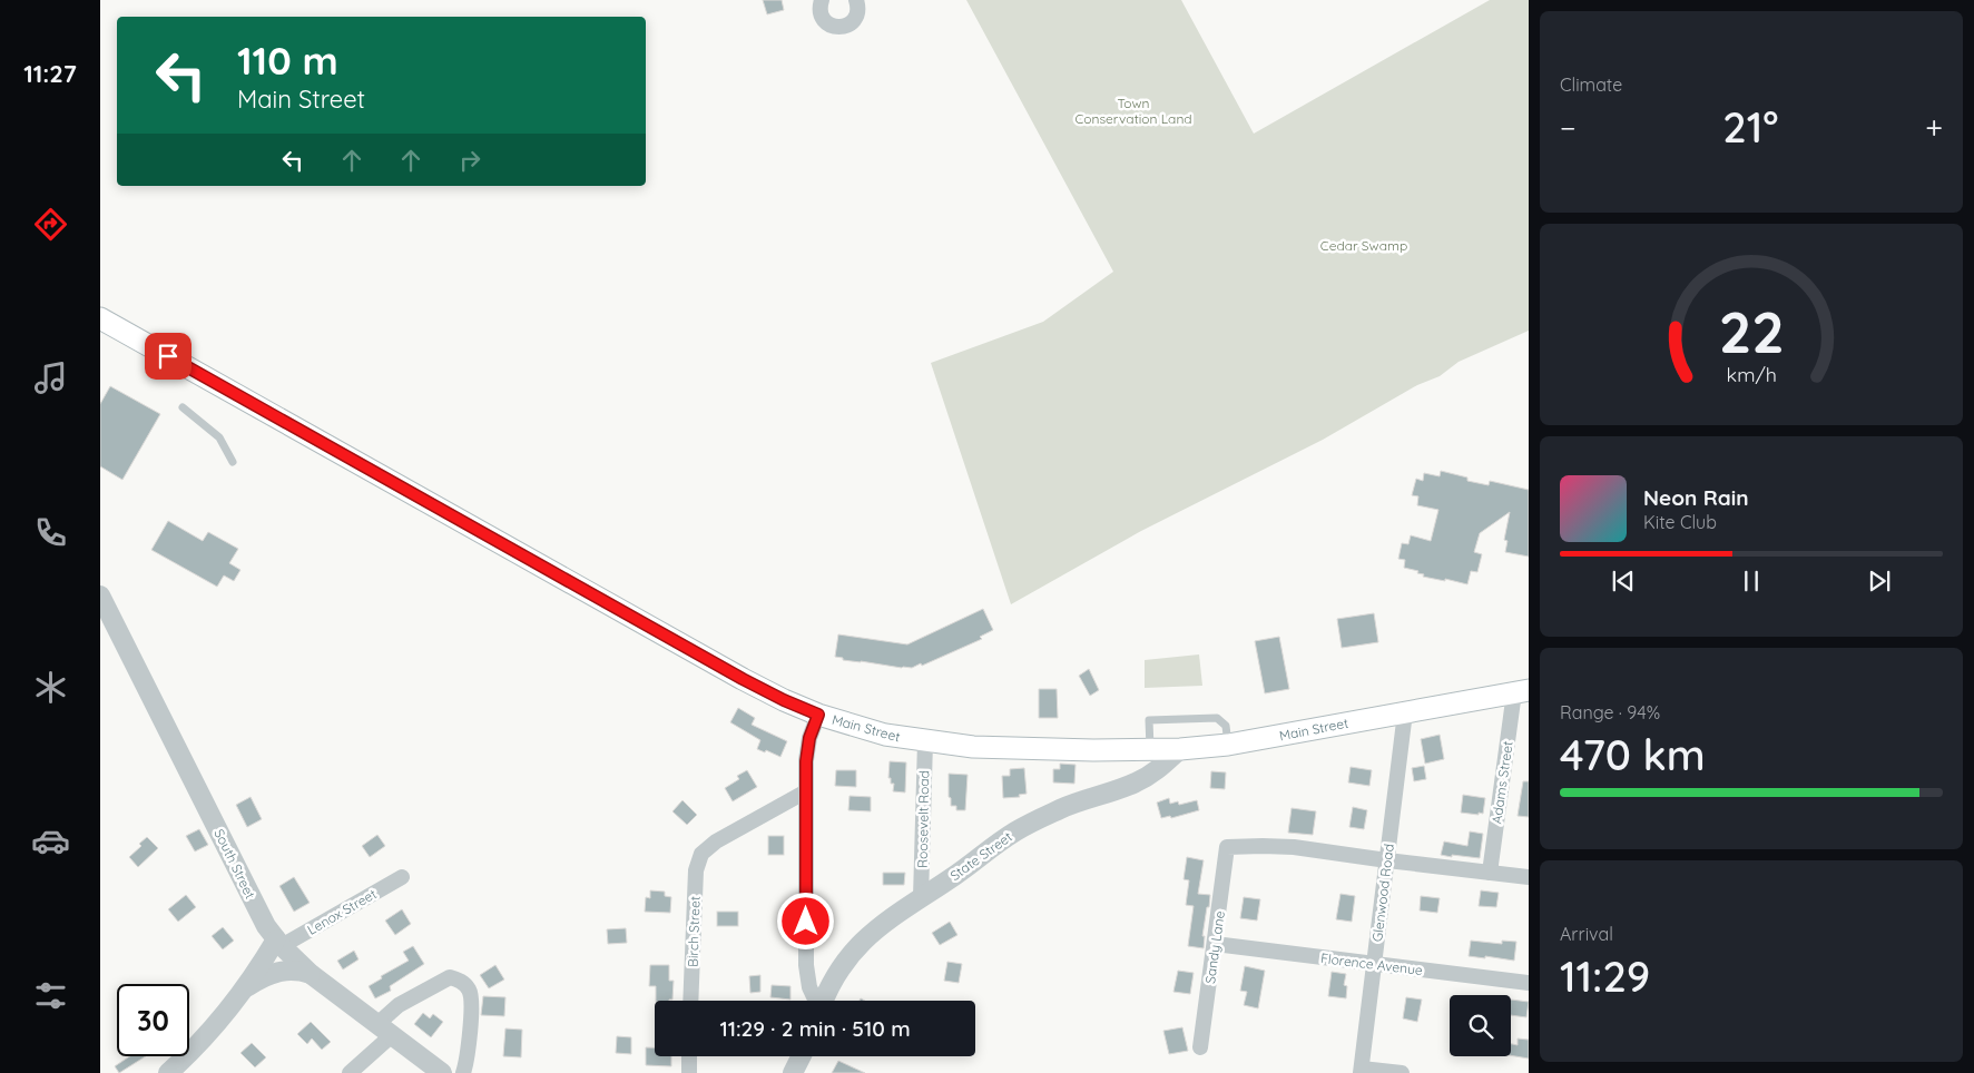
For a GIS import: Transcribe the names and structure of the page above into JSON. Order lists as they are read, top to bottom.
{
  "streets": {
    "main road": ["Main Street"],
    "street": [
      "Adams Street",
      "Roosevelt Road",
      "State Street",
      "South Street",
      "Glenwood Road",
      "Lenox Street",
      "Birch Street",
      "Sandy Lane",
      "Florence Avenue"
    ]
  },
  "crossings": [
    ["Main Street", "Adams Street"],
    ["Main Street", "Roosevelt Road"],
    ["Main Street", "State Street"],
    ["Main Street", "Glenwood Road"],
    ["Roosevelt Road", "State Street"],
    ["South Street", "Lenox Street"],
    ["Glenwood Road", "Sandy Lane"],
    ["Glenwood Road", "Florence Avenue"],
    ["Sandy Lane", "Florence Avenue"]
  ],
  "parks": ["Town Conservation Land", "Cedar Swamp"],
  "page": {
    "tabs": "11:27",
    "tile": [
      "Climate",
      ["Range · 94%", "470 km"],
      ["Arrival", "11:29"]
    ],
    "turn": ["110 m", "Main Street"],
    "heat": ["−", "21°", "+"],
    "song": ["Neon Rain", "Kite Club"],
    "limit": "30",
    "trip": "11:29 · 2 min · 510 m",
    "gauge": ["22", "km/h"]
  }
}
